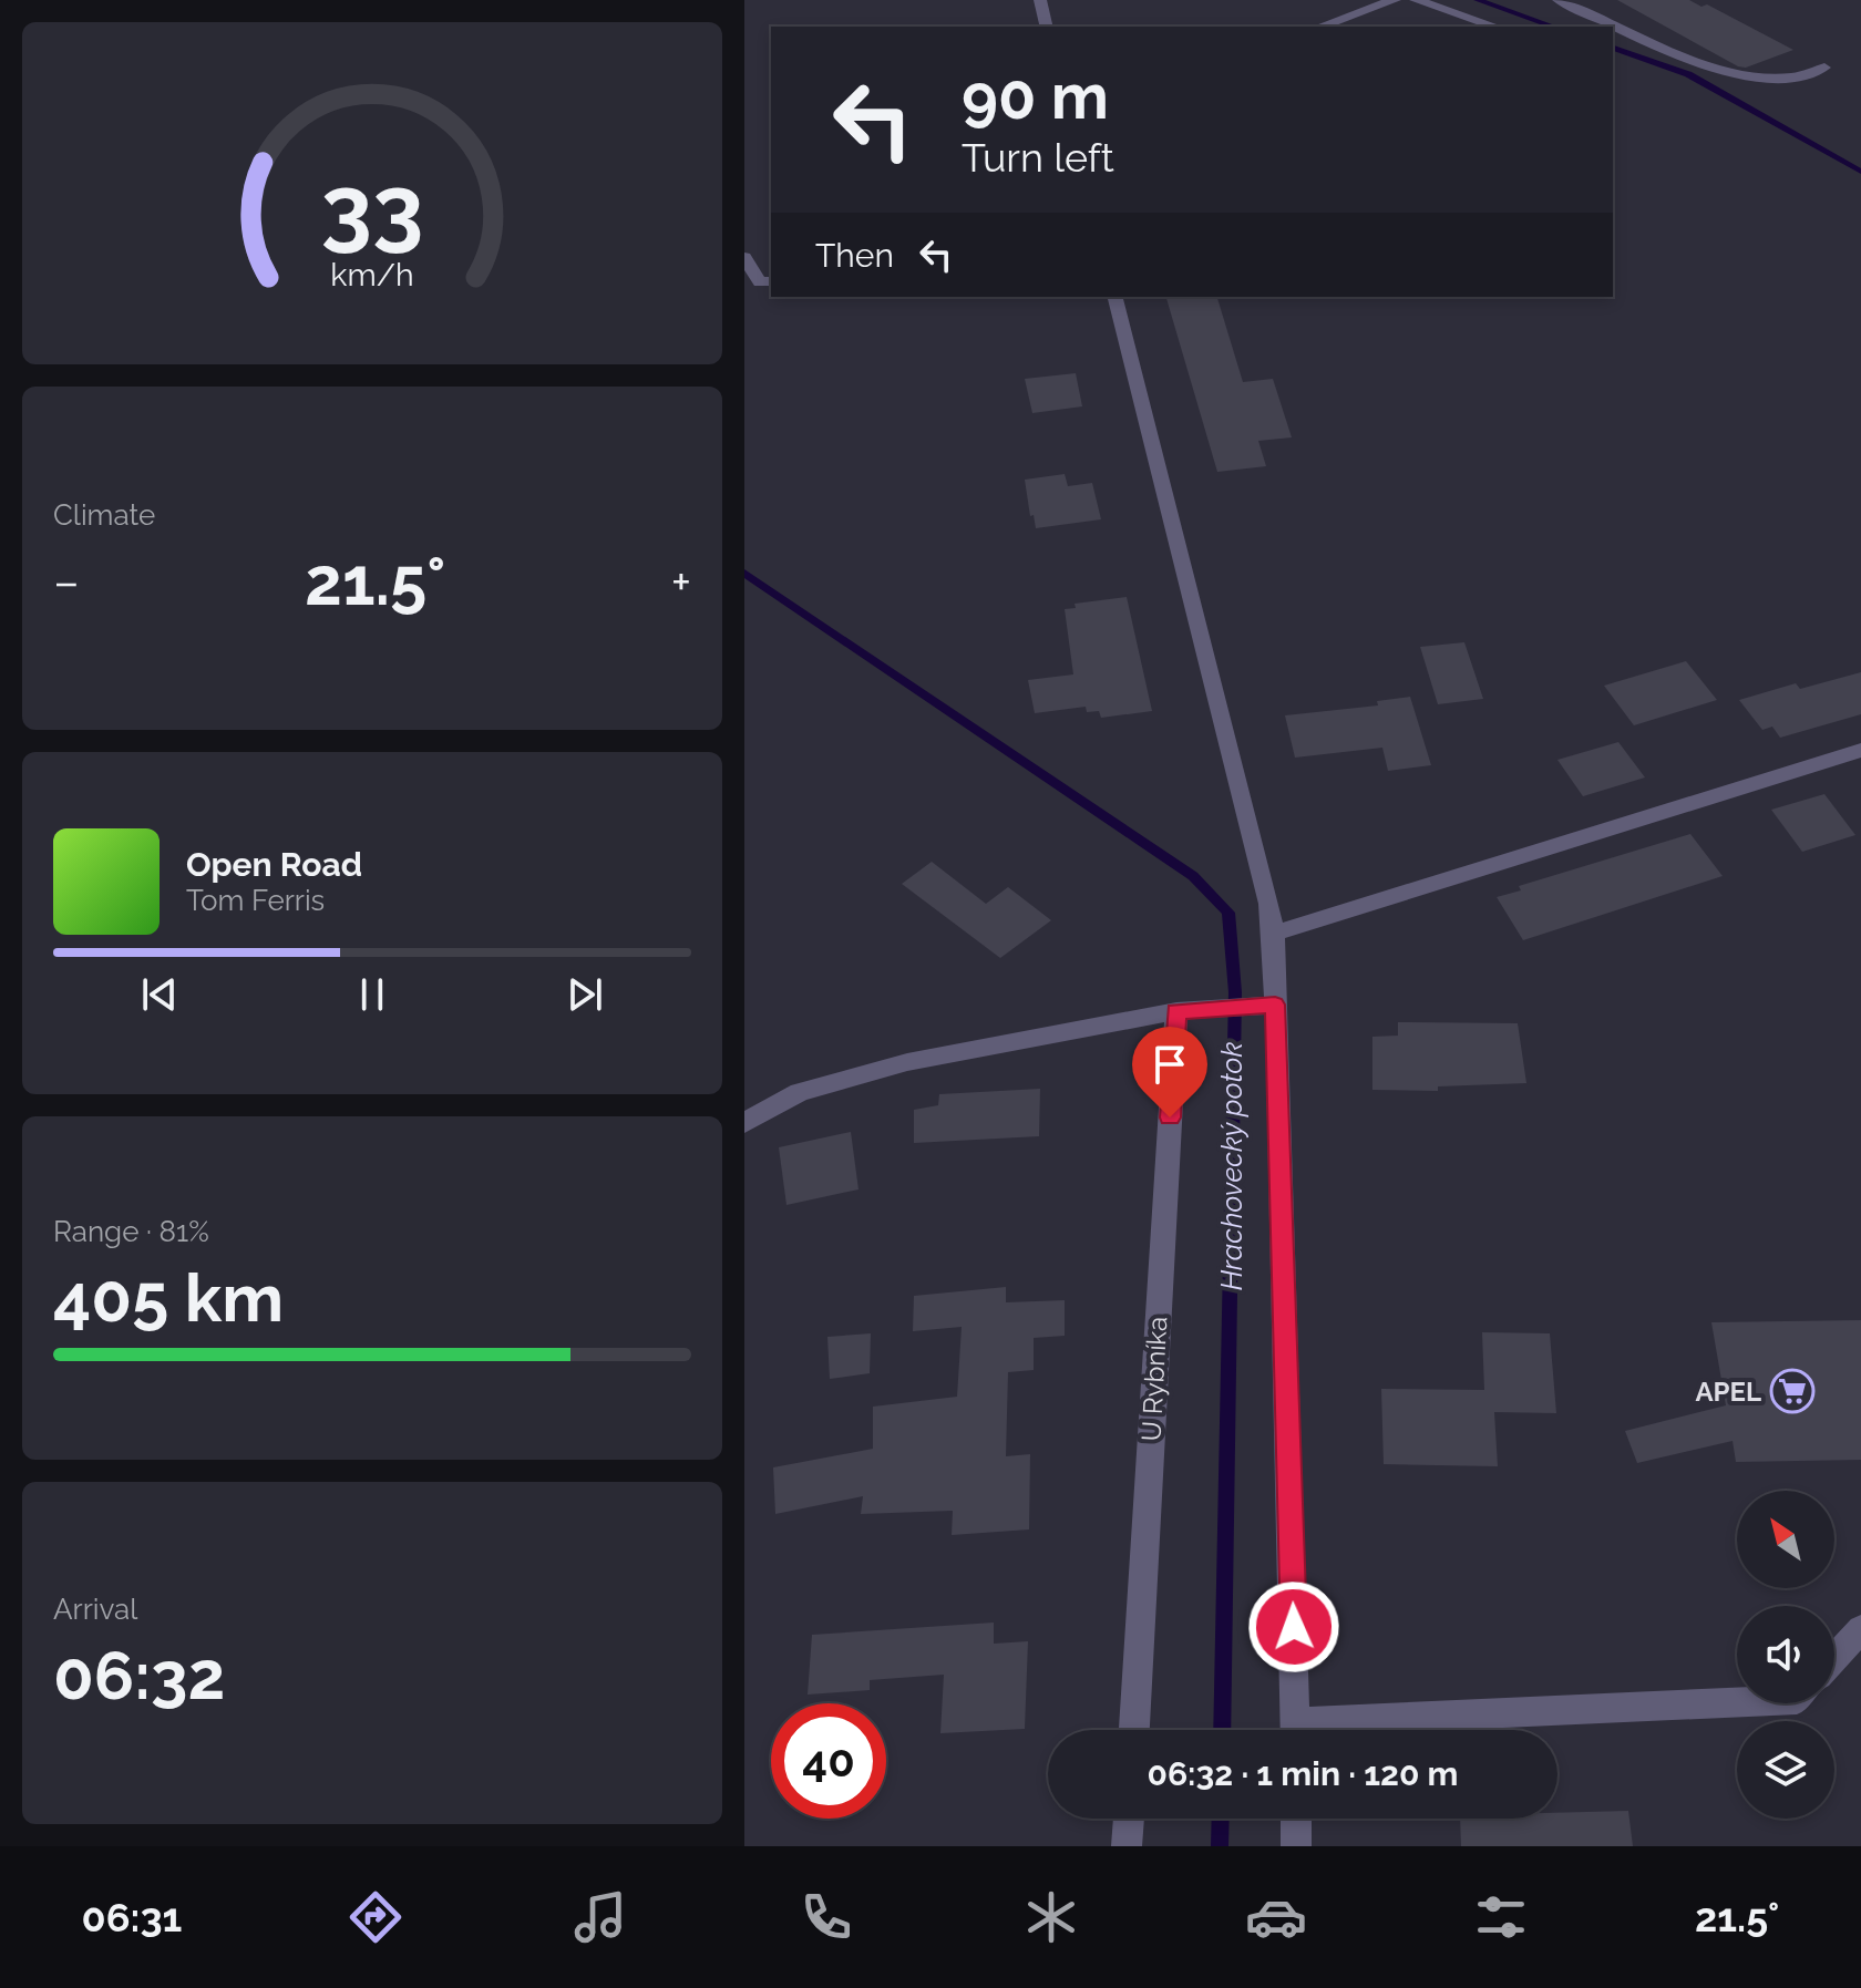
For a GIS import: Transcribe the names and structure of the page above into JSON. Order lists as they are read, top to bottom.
{
  "streets": {
    "street": ["U Rybníka"]
  },
  "water": ["Hrachovecký potok"],
  "places": {
    "supermarket": ["APEL"]
  },
  "north": "top left",
  "page": {
    "turn": ["90 m", "Turn left"],
    "then": "Then",
    "tile": [
      "Climate",
      ["Range · 81%", "405 km"],
      ["Arrival", "06:32"]
    ],
    "heat": ["−", "21.5°", "+"],
    "song": ["Open Road", "Tom Ferris"],
    "limit": "40",
    "trip": "06:32 · 1 min · 120 m",
    "tabs": ["06:31", "21.5°"],
    "gauge": ["33", "km/h"]
  }
}
